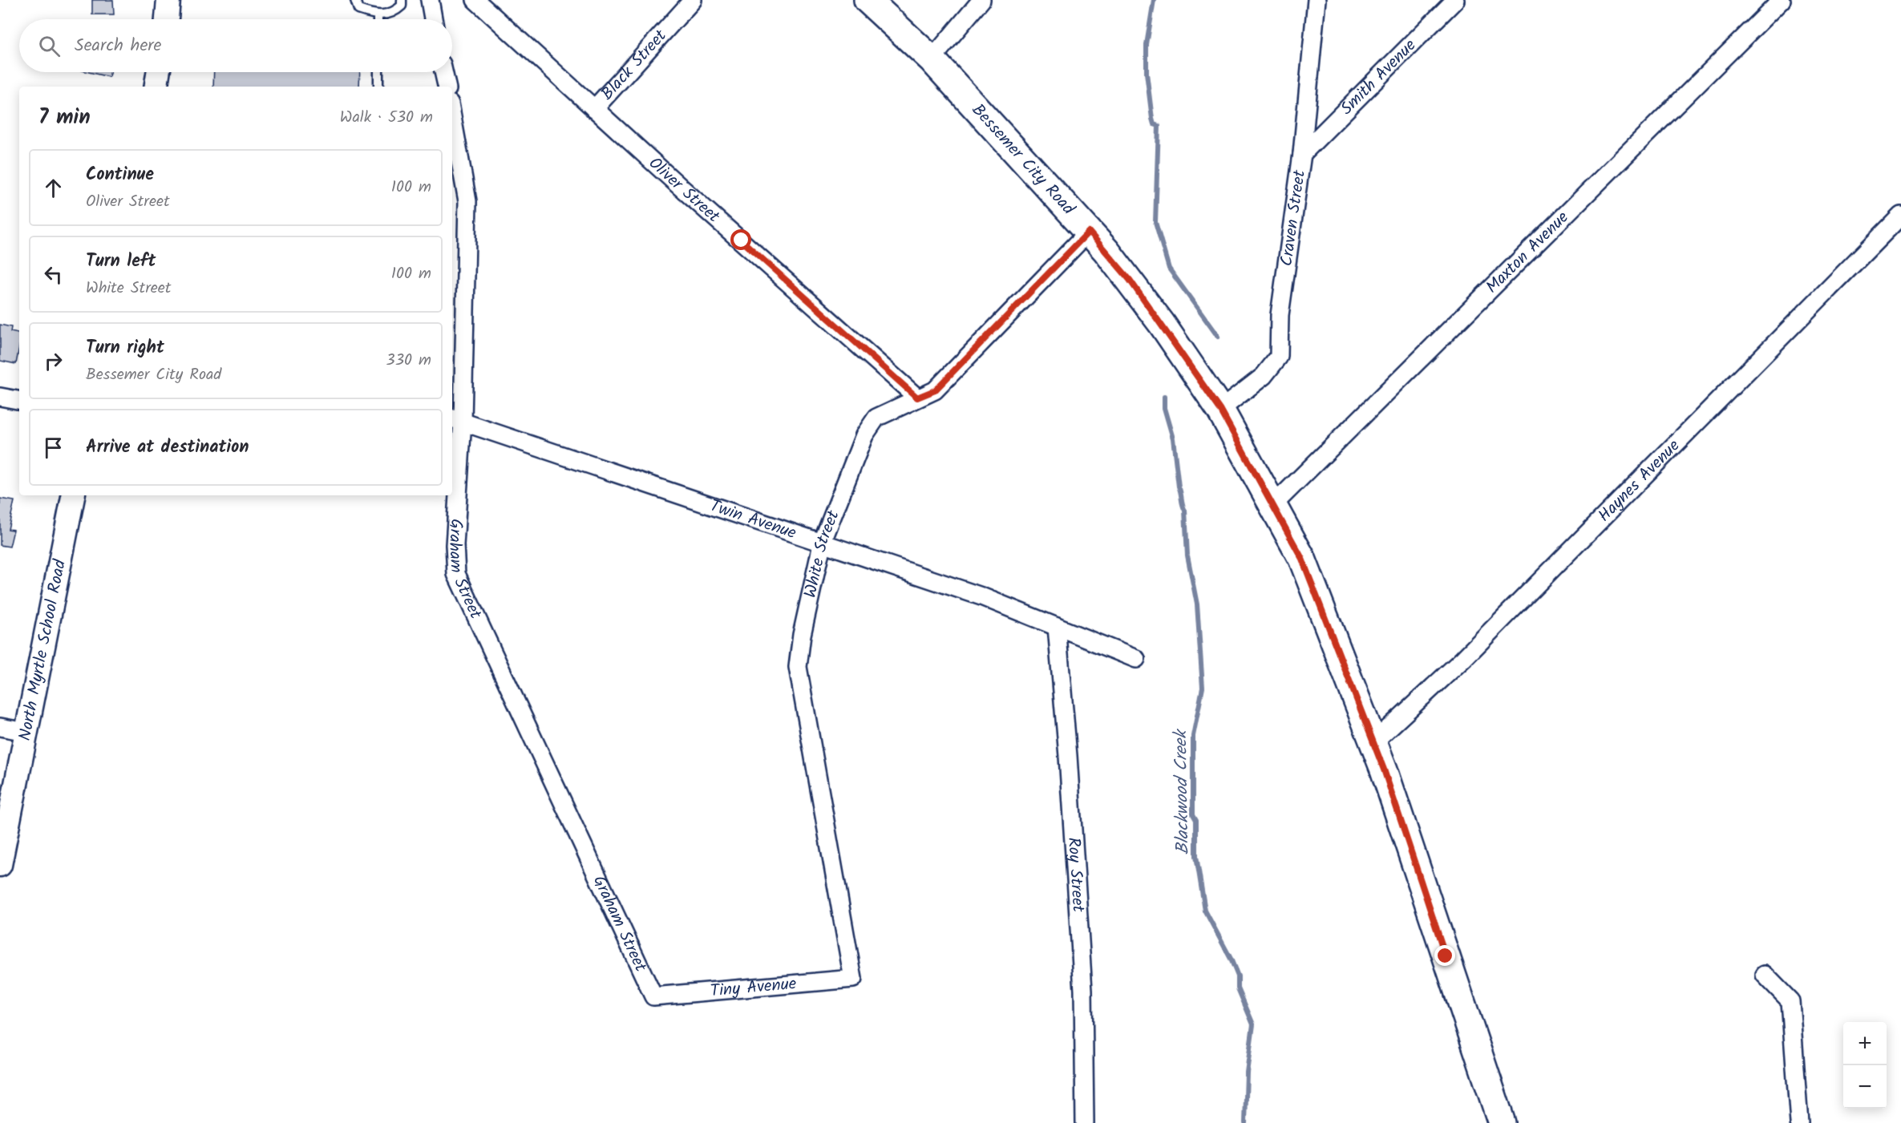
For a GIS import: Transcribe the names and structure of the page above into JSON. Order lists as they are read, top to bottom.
{
  "streets": {
    "main road": ["Bessemer City Road", "North Myrtle School Road"],
    "street": [
      "Black Street",
      "Smith Avenue",
      "Oliver Street",
      "Craven Street",
      "Maxton Avenue",
      "Haynes Avenue",
      "Twin Avenue",
      "White Street",
      "Graham Street",
      "Roy Street",
      "Tiny Avenue"
    ]
  },
  "crossings": [
    ["Black Street", "Oliver Street"],
    ["Smith Avenue", "Craven Street"],
    ["Bessemer City Road", "Craven Street"],
    ["Bessemer City Road", "Maxton Avenue"],
    ["Bessemer City Road", "Haynes Avenue"],
    ["Bessemer City Road", "White Street"],
    ["Oliver Street", "White Street"],
    ["Twin Avenue", "White Street"],
    ["Twin Avenue", "Graham Street"],
    ["Twin Avenue", "Roy Street"],
    ["White Street", "Tiny Avenue"],
    ["Graham Street", "Tiny Avenue"]
  ],
  "water": ["Blackwood Creek"],
  "page": {
    "search": "Search here",
    "heading": ["7 min", "Walk · 530 m"],
    "list": [
      ["Continue", "Oliver Street", "100 m"],
      ["Turn left", "White Street", "100 m"],
      ["Turn right", "Bessemer City Road", "330 m"],
      "Arrive at destination"
    ],
    "map_buttons": ["+", "−"]
  }
}
